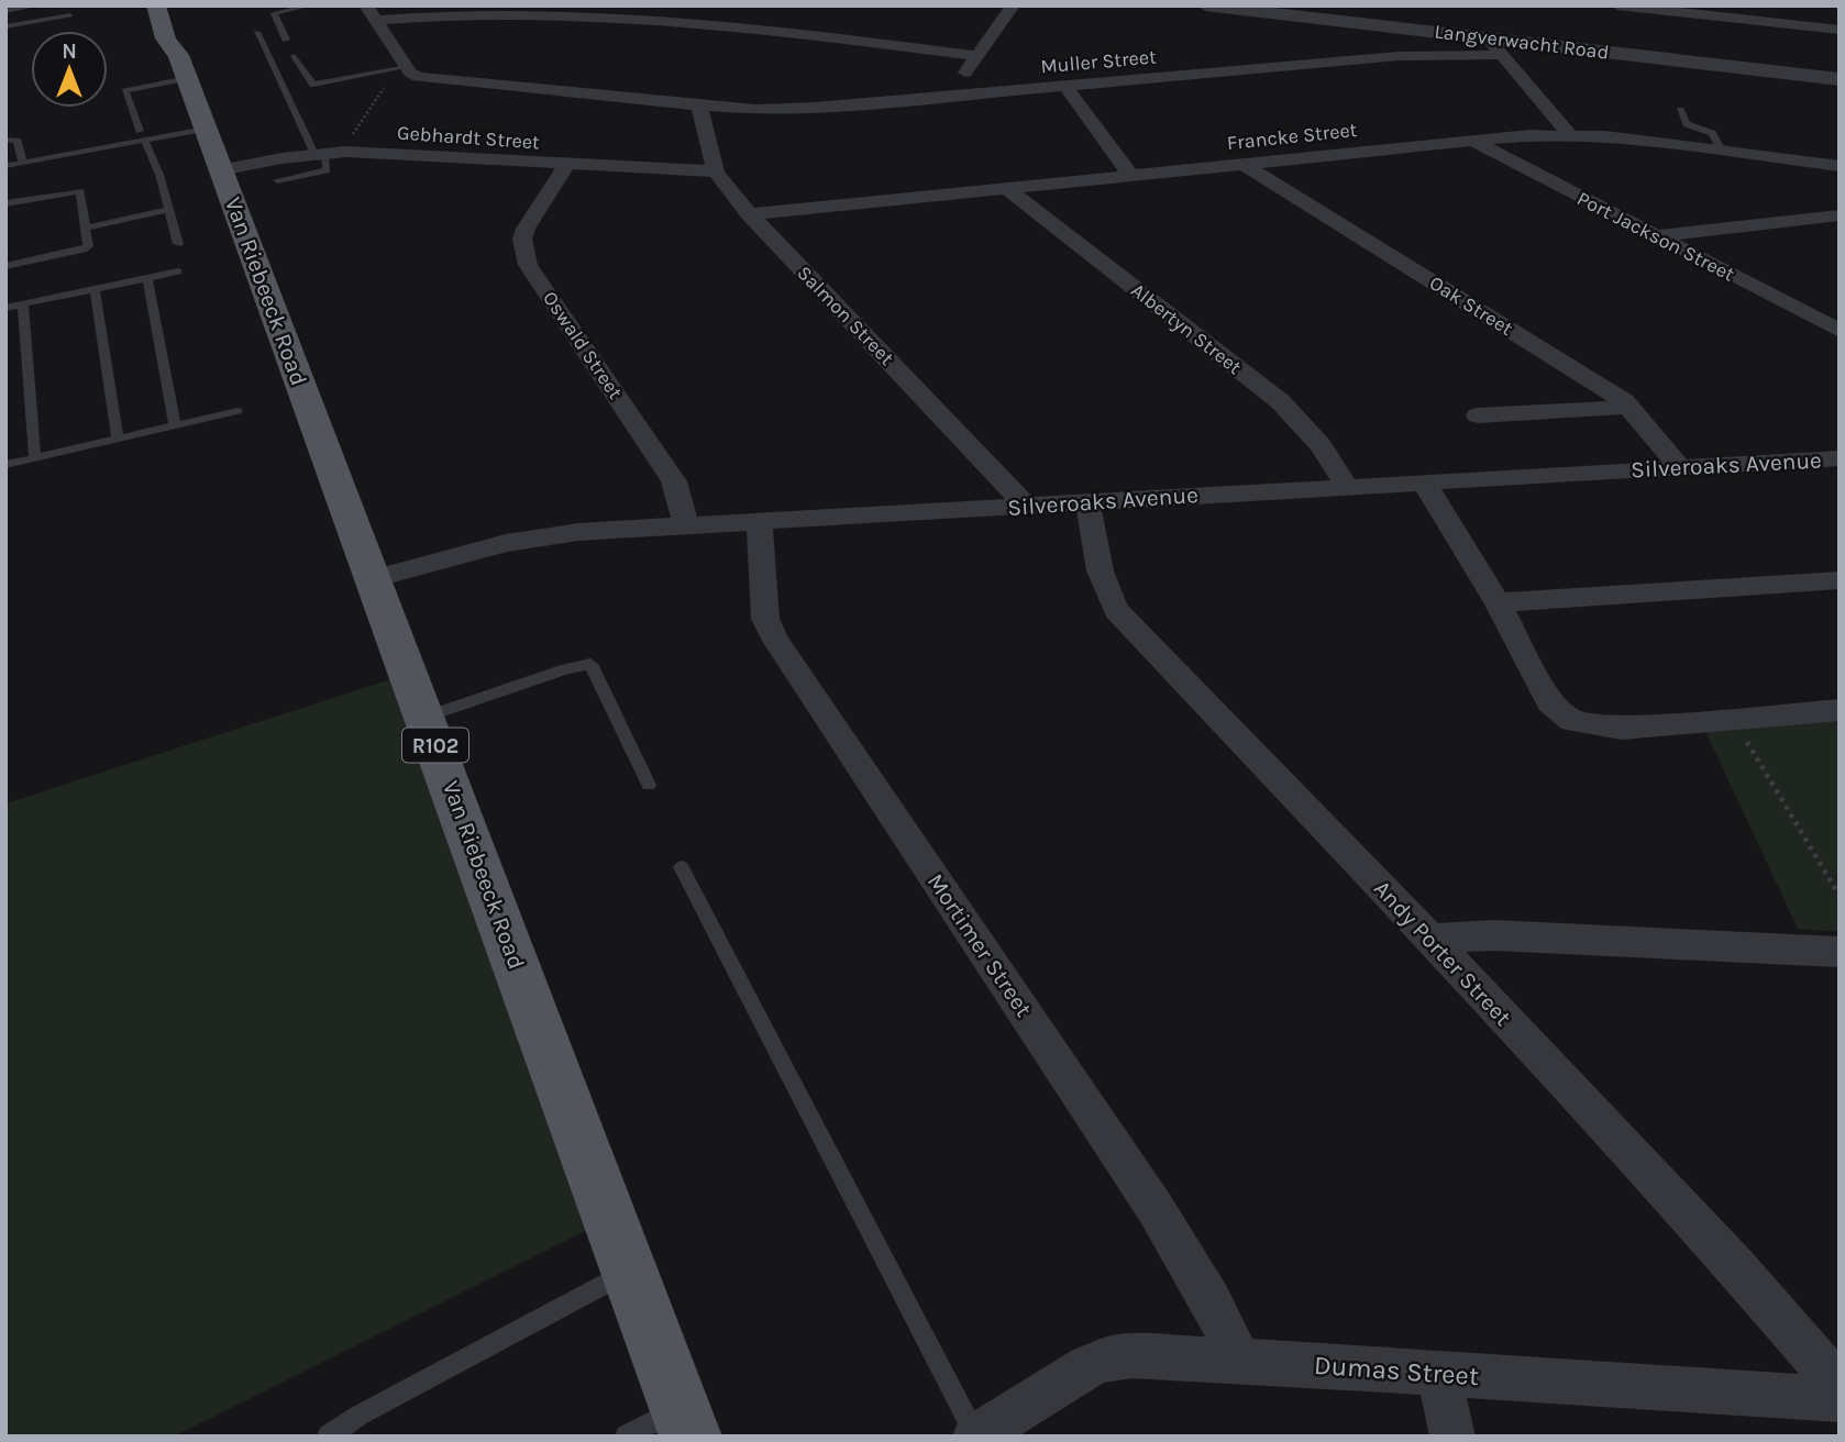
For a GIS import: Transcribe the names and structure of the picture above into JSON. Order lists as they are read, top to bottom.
{
  "streets": {
    "main road": ["Van Riebeeck Road", "R102"],
    "street": [
      "Langverwacht Road",
      "Muller Street",
      "Francke Street",
      "Gebhardt Street",
      "Port Jackson Street",
      "Oak Street",
      "Salmon Street",
      "Albertyn Street",
      "Oswald Street",
      "Silveroaks Avenue",
      "Mortimer Street",
      "Andy Porter Street",
      "Dumas Street"
    ]
  },
  "crossings": [
    ["Muller Street", "Salmon Street"],
    ["Francke Street", "Port Jackson Street"],
    ["Francke Street", "Oak Street"],
    ["Francke Street", "Salmon Street"],
    ["Francke Street", "Albertyn Street"],
    ["Gebhardt Street", "Van Riebeeck Road"],
    ["Gebhardt Street", "Salmon Street"],
    ["Gebhardt Street", "Oswald Street"],
    ["Van Riebeeck Road", "Silveroaks Avenue"],
    ["Oak Street", "Silveroaks Avenue"],
    ["Salmon Street", "Silveroaks Avenue"],
    ["Albertyn Street", "Silveroaks Avenue"],
    ["Oswald Street", "Silveroaks Avenue"],
    ["Silveroaks Avenue", "Mortimer Street"],
    ["Silveroaks Avenue", "Andy Porter Street"],
    ["Mortimer Street", "Dumas Street"]
  ],
  "north": "top"
}
